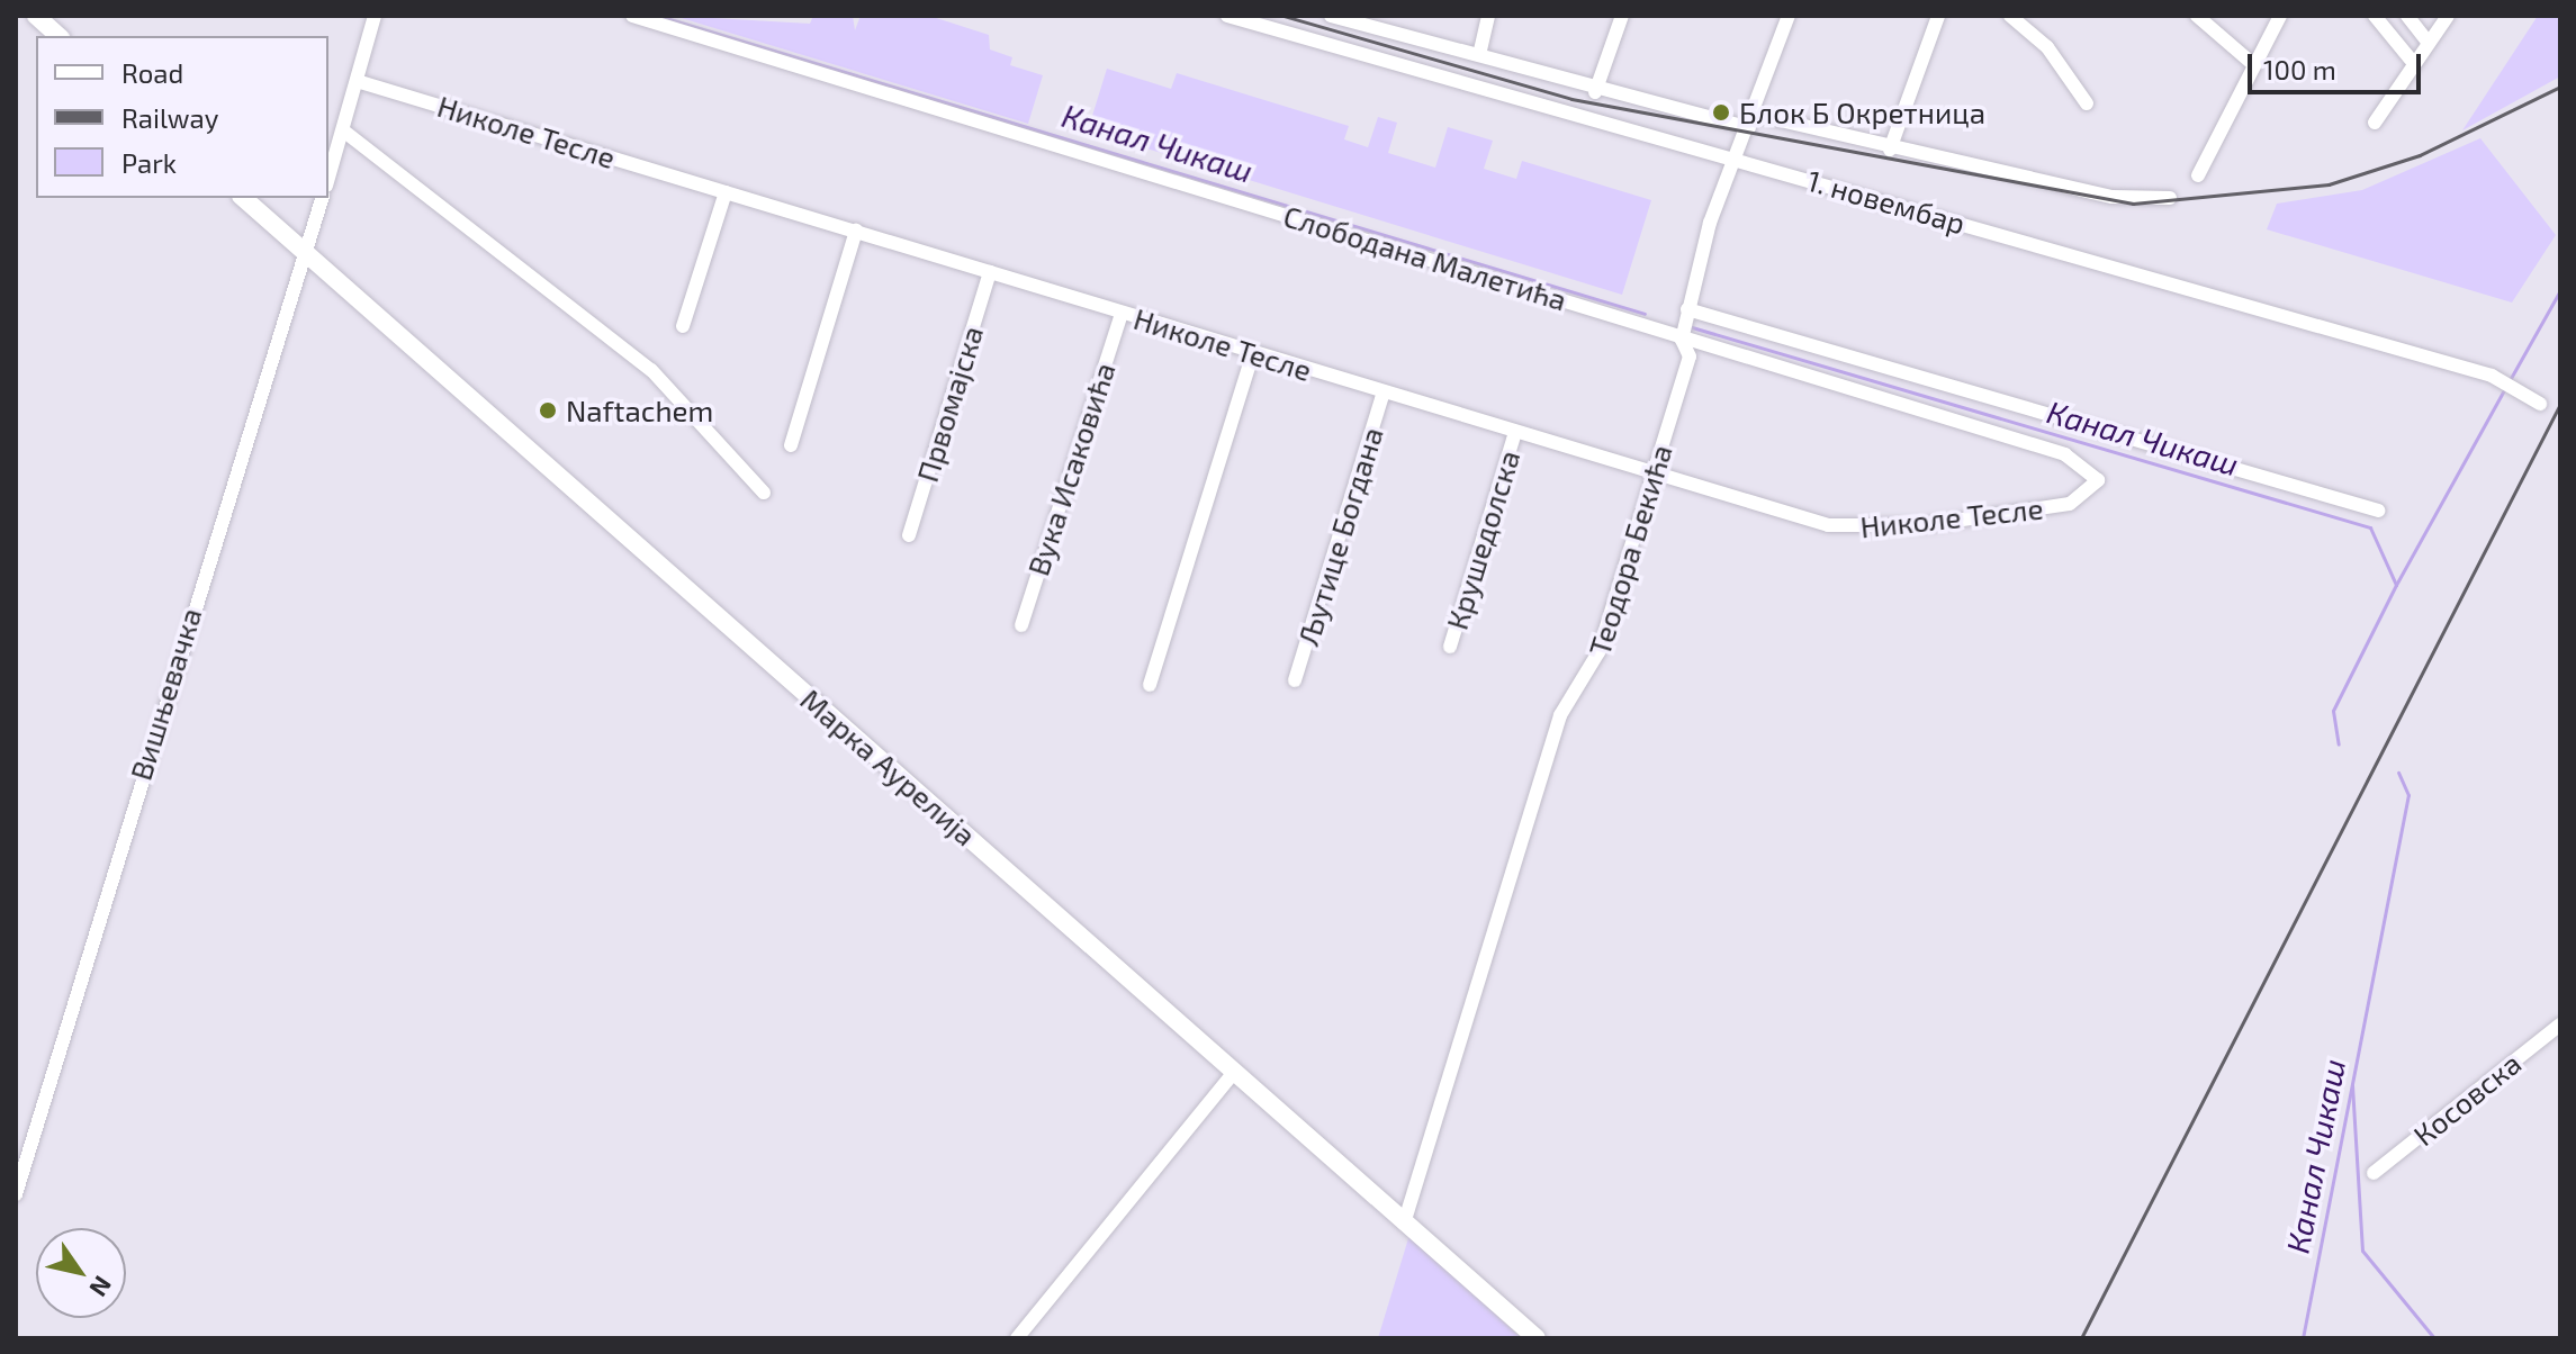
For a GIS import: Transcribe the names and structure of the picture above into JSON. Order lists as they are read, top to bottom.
{
  "streets": {
    "main road": ["Марка Аурелија"],
    "street": [
      "Николе Тесле",
      "1. новембар",
      "Слободана Малетића",
      "Првомајска",
      "Вука Исаковића",
      "Љутице Богдана",
      "Крушедолска",
      "Теодора Бекића",
      "Вишњевачка",
      "Косовска"
    ]
  },
  "crossings": [
    ["Николе Тесле", "Слободана Малетића"],
    ["Николе Тесле", "Првомајска"],
    ["Николе Тесле", "Вука Исаковића"],
    ["Николе Тесле", "Љутице Богдана"],
    ["Николе Тесле", "Крушедолска"],
    ["Николе Тесле", "Теодора Бекића"],
    ["1. новембар", "Теодора Бекића"],
    ["Слободана Малетића", "Теодора Бекића"],
    ["Теодора Бекића", "Марка Аурелија"],
    ["Вишњевачка", "Марка Аурелија"]
  ],
  "water": ["Канал Чикаш"],
  "places": ["Блок Б Окретница", "Naftachem"],
  "legend": ["Road", "Railway", "Park"],
  "scale_bar": "100 m",
  "north": "bottom right"
}
